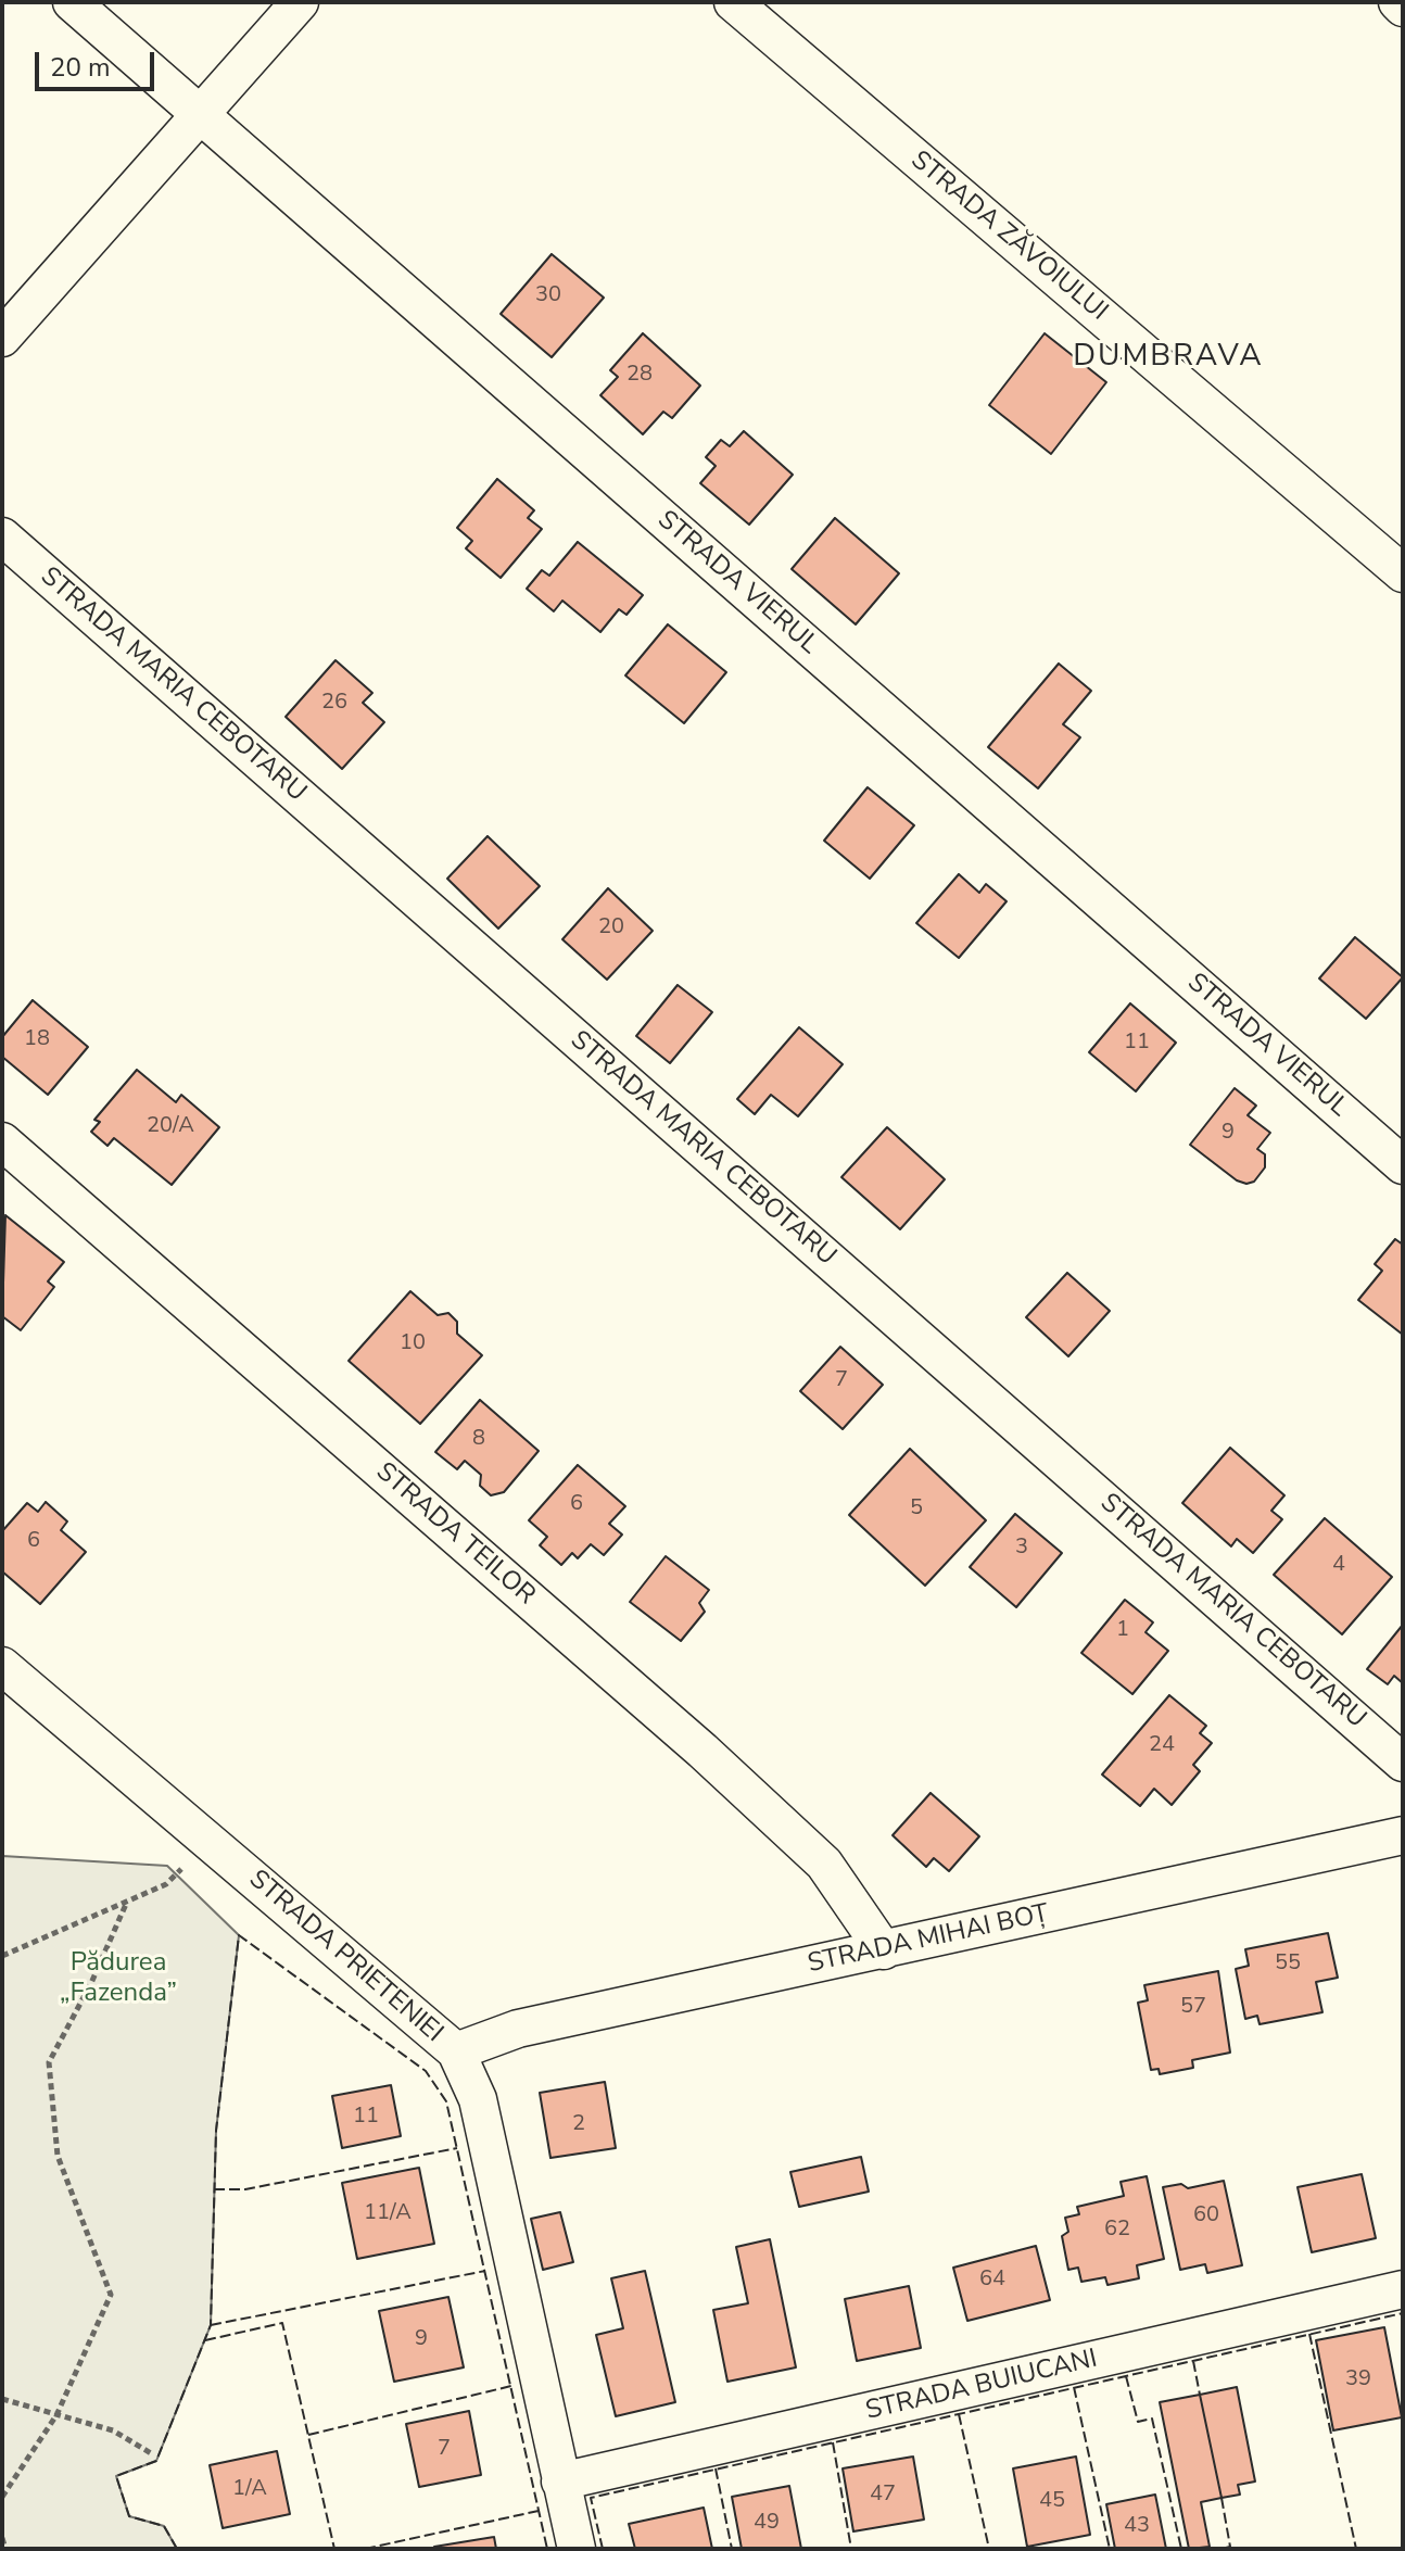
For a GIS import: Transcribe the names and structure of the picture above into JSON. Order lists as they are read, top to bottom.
{
  "streets": {
    "street": [
      "STRADA ZĂVOIULUI",
      "STRADA VIERUL",
      "STRADA MARIA CEBOTARU",
      "STRADA TEILOR",
      "STRADA MIHAI BOȚ",
      "STRADA PRIETENIEI",
      "STRADA BUIUCANI"
    ]
  },
  "crossings": [
    ["STRADA TEILOR", "STRADA MIHAI BOȚ"],
    ["STRADA MIHAI BOȚ", "STRADA PRIETENIEI"],
    ["STRADA PRIETENIEI", "STRADA BUIUCANI"]
  ],
  "districts": ["DUMBRAVA"],
  "parks": ["Pădurea „Fazenda”"],
  "house_numbers": [
    "30",
    "28",
    "26",
    "20",
    "18",
    "11",
    "20/A",
    "9",
    "10",
    "7",
    "8",
    "6",
    "5",
    "6",
    "3",
    "4",
    "1",
    "24",
    "55",
    "57",
    "11",
    "2",
    "11/A",
    "60",
    "62",
    "64",
    "9",
    "39",
    "7",
    "1/A",
    "47",
    "45",
    "49",
    "43"
  ],
  "scale_bar": "20 m"
}
